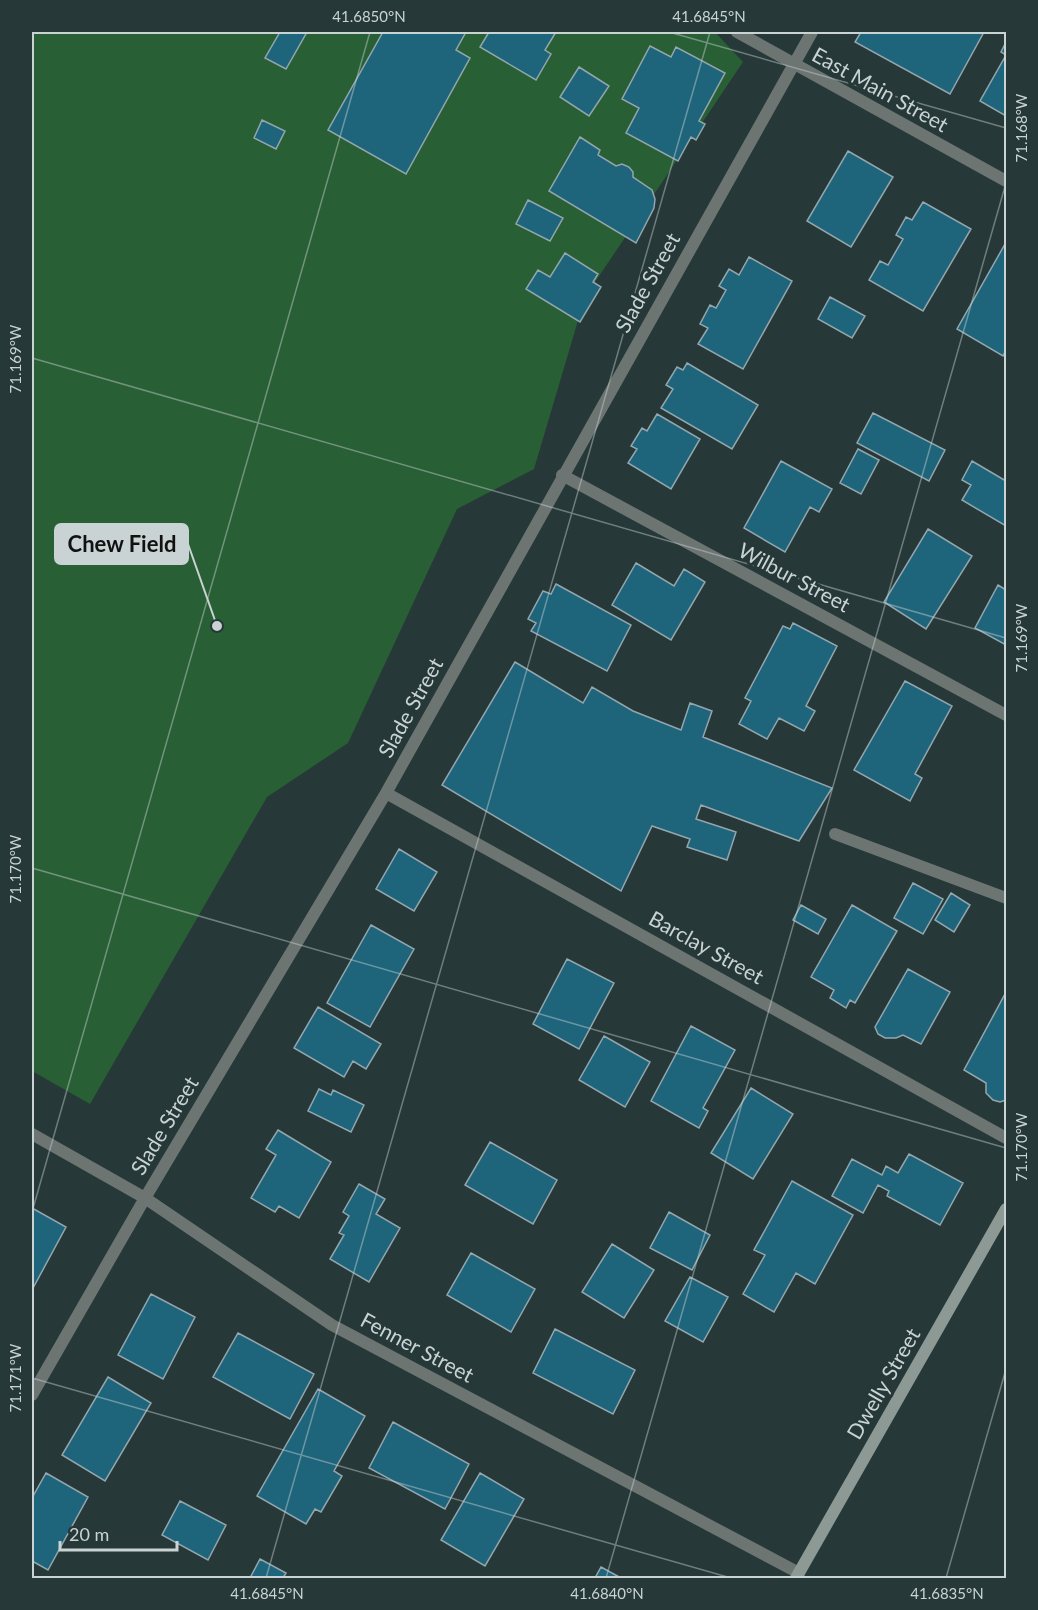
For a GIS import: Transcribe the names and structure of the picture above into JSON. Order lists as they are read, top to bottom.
{
  "streets": {
    "main road": ["Dwelly Street"],
    "street": [
      "East Main Street",
      "Slade Street",
      "Wilbur Street",
      "Barclay Street",
      "Fenner Street"
    ]
  },
  "crossings": [
    ["East Main Street", "Slade Street"],
    ["Slade Street", "Wilbur Street"],
    ["Slade Street", "Barclay Street"],
    ["Slade Street", "Fenner Street"],
    ["Fenner Street", "Dwelly Street"]
  ],
  "places": ["Chew Field"],
  "scale_bar": "20 m",
  "coordinates": [
    "41.6850°N",
    "41.6845°N",
    "71.168°W",
    "71.169°W",
    "71.170°W",
    "71.171°W",
    "41.6840°N",
    "41.6835°N"
  ]
}
